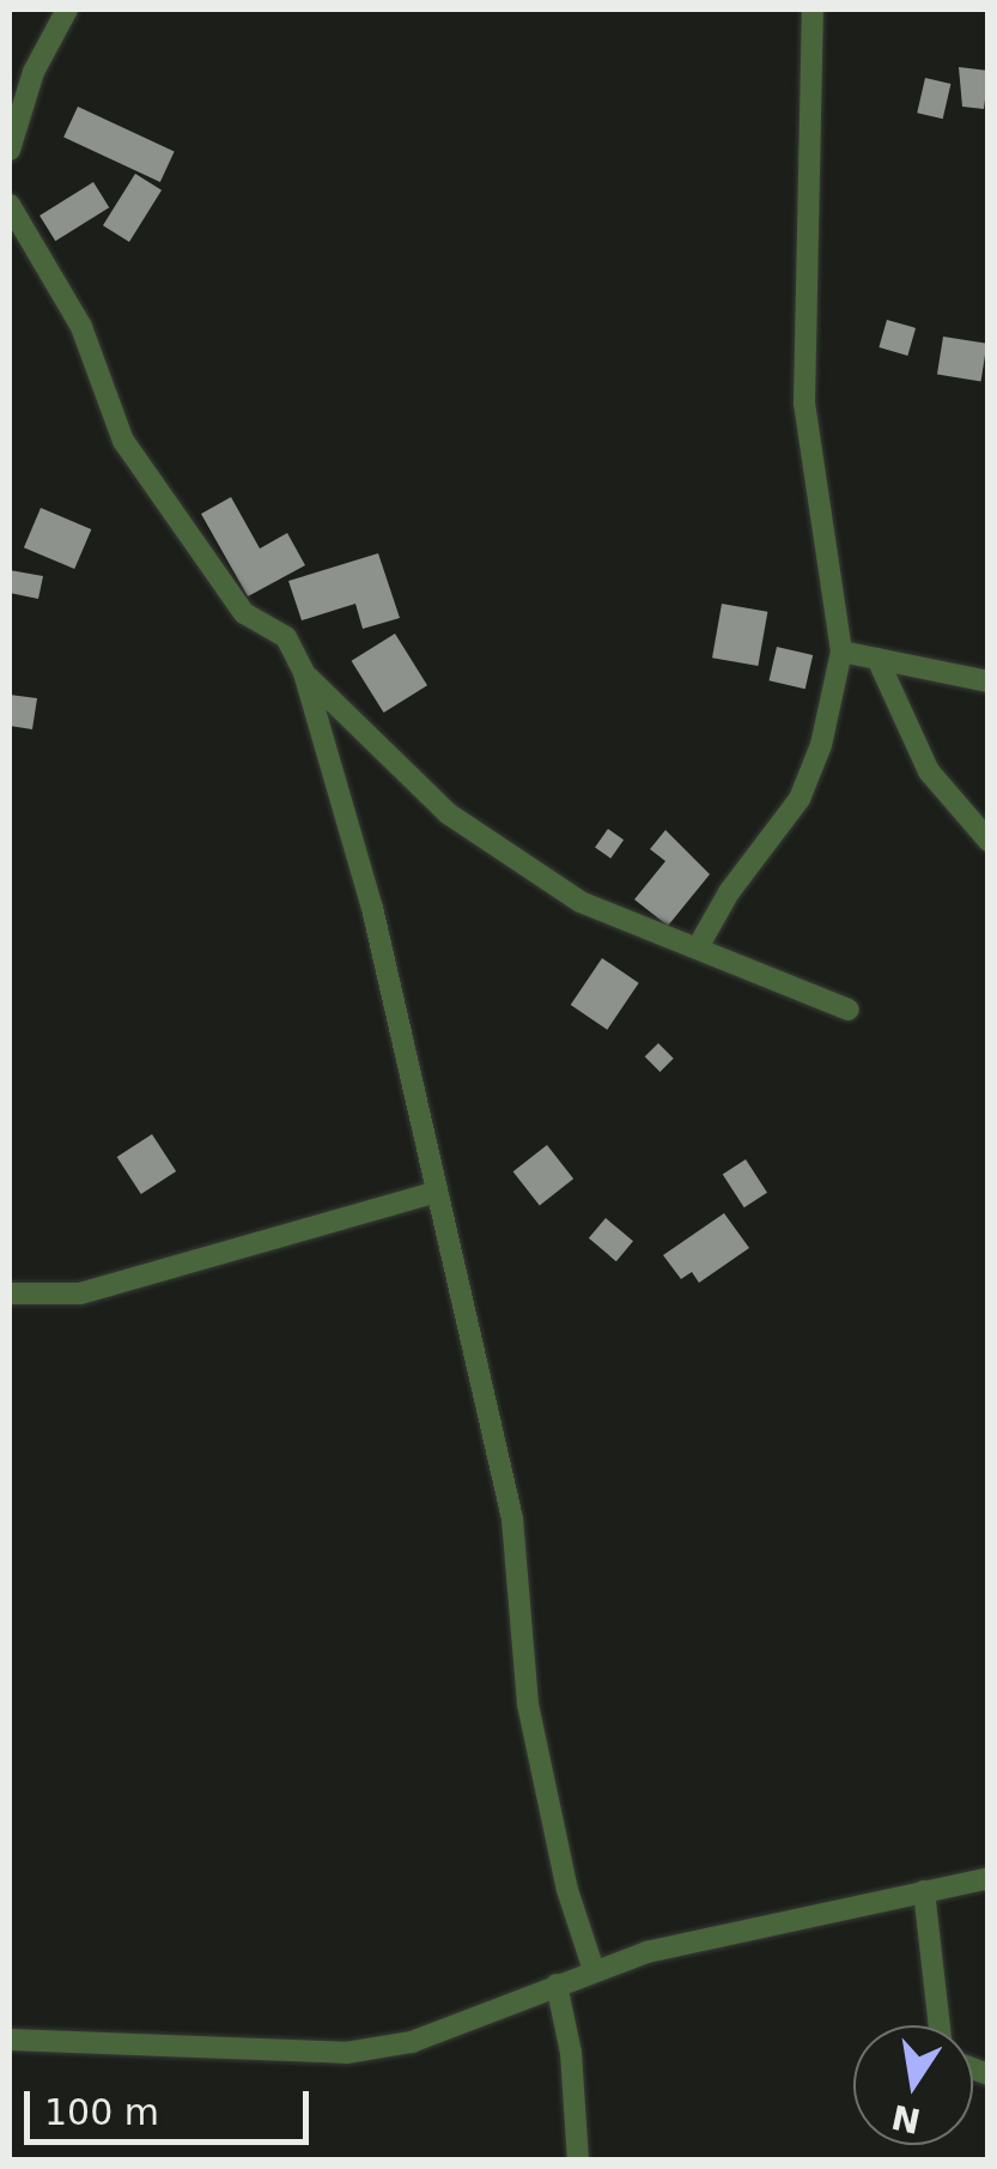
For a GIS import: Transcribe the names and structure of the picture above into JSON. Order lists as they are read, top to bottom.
{
  "scale_bar": "100 m",
  "north": "bottom"
}
